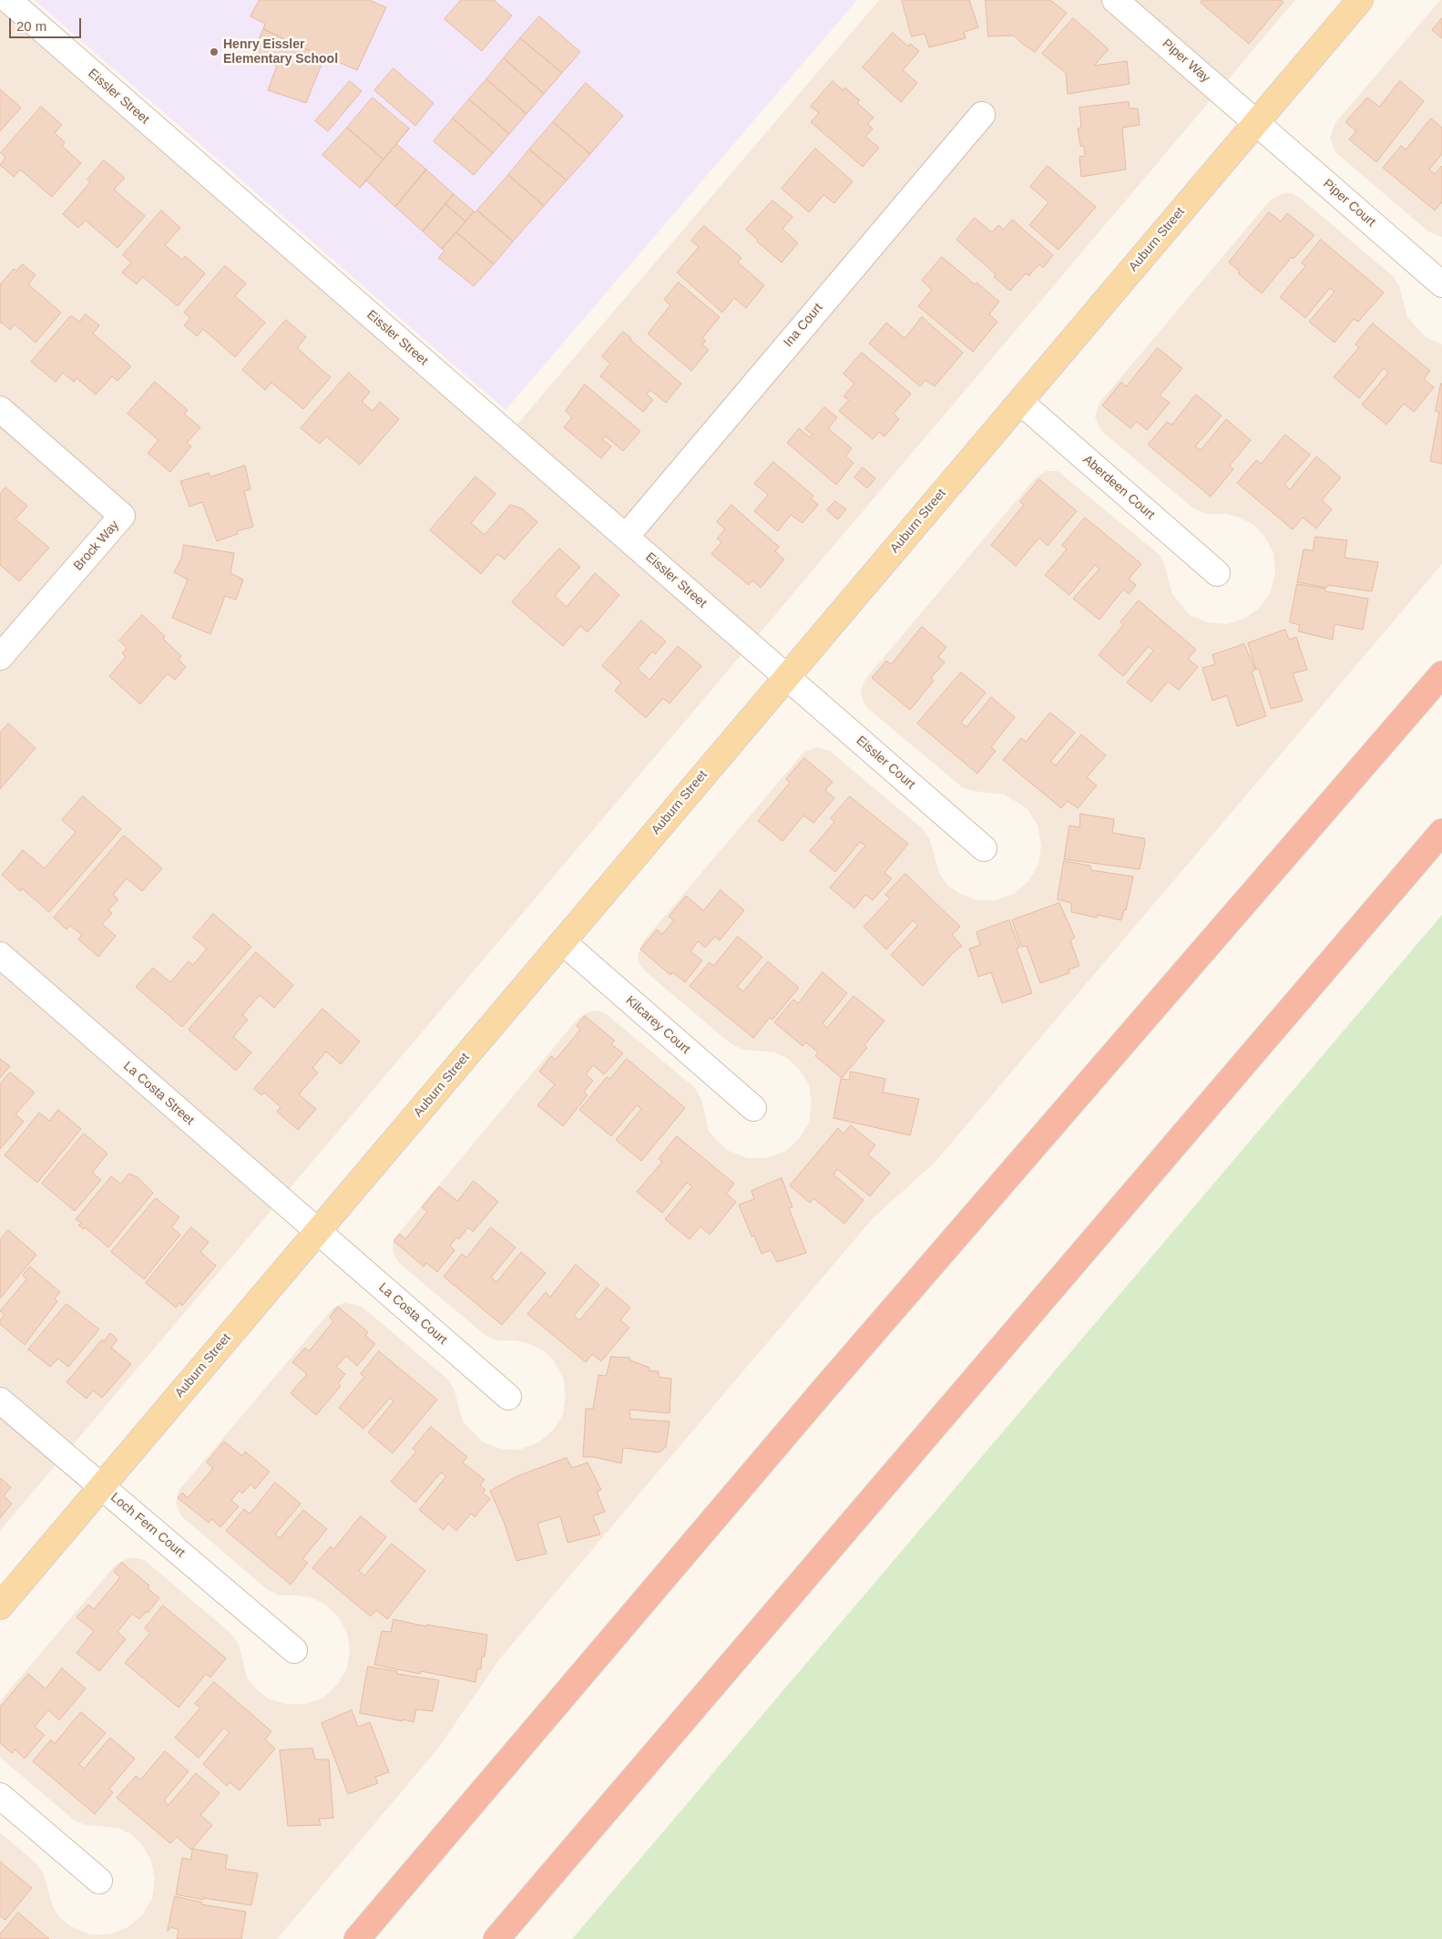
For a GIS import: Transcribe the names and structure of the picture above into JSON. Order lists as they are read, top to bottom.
{
  "streets": {
    "main road": ["Auburn Street"],
    "street": [
      "Piper Way",
      "Eissler Street",
      "Piper Court",
      "Ina Court",
      "Aberdeen Court",
      "Brock Way",
      "Eissler Court",
      "Kilcarey Court",
      "La Costa Street",
      "La Costa Court",
      "Loch Fern Court"
    ]
  },
  "crossings": [
    ["Piper Way", "Piper Court"],
    ["Piper Way", "Auburn Street"],
    ["Eissler Street", "Auburn Street"],
    ["Eissler Street", "Ina Court"],
    ["Eissler Street", "Eissler Court"],
    ["Piper Court", "Auburn Street"],
    ["Auburn Street", "Aberdeen Court"],
    ["Auburn Street", "Eissler Court"],
    ["Auburn Street", "Kilcarey Court"],
    ["Auburn Street", "La Costa Street"],
    ["Auburn Street", "La Costa Court"],
    ["Auburn Street", "Loch Fern Court"],
    ["La Costa Street", "La Costa Court"]
  ],
  "places": ["Henry Eissler Elementary School"],
  "scale_bar": "20 m"
}
